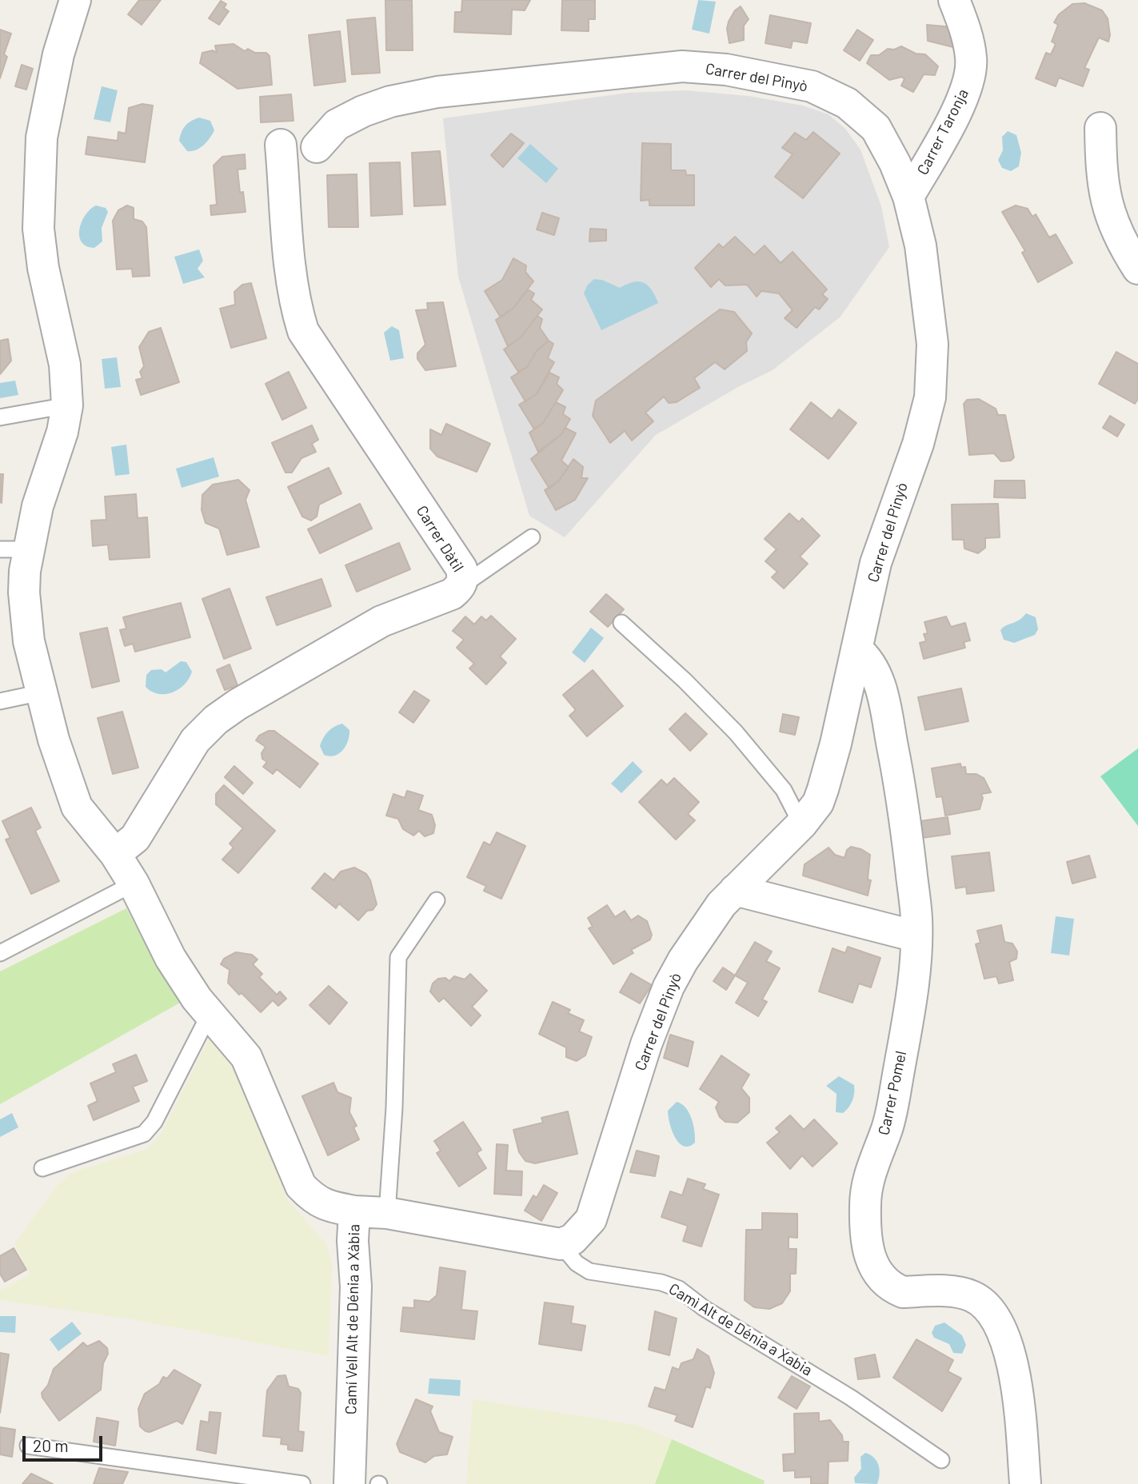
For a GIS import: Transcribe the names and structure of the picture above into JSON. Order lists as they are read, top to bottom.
{
  "streets": {
    "street": [
      "Carrer del Pinyò",
      "Carrer Taronja",
      "Carrer Dàtil",
      "Carrer Pomel",
      "Camí Vell Alt de Dénia a Xàbia"
    ],
    "lane": ["Camì Alt de Dénia a Xabia"]
  },
  "crossings": [
    ["Carrer del Pinyò", "Carrer Taronja"],
    ["Carrer del Pinyò", "Carrer Pomel"],
    ["Carrer del Pinyò", "Camì Alt de Dénia a Xabia"],
    ["Carrer Dàtil", "Camí Vell Alt de Dénia a Xàbia"]
  ],
  "scale_bar": "20 m"
}
